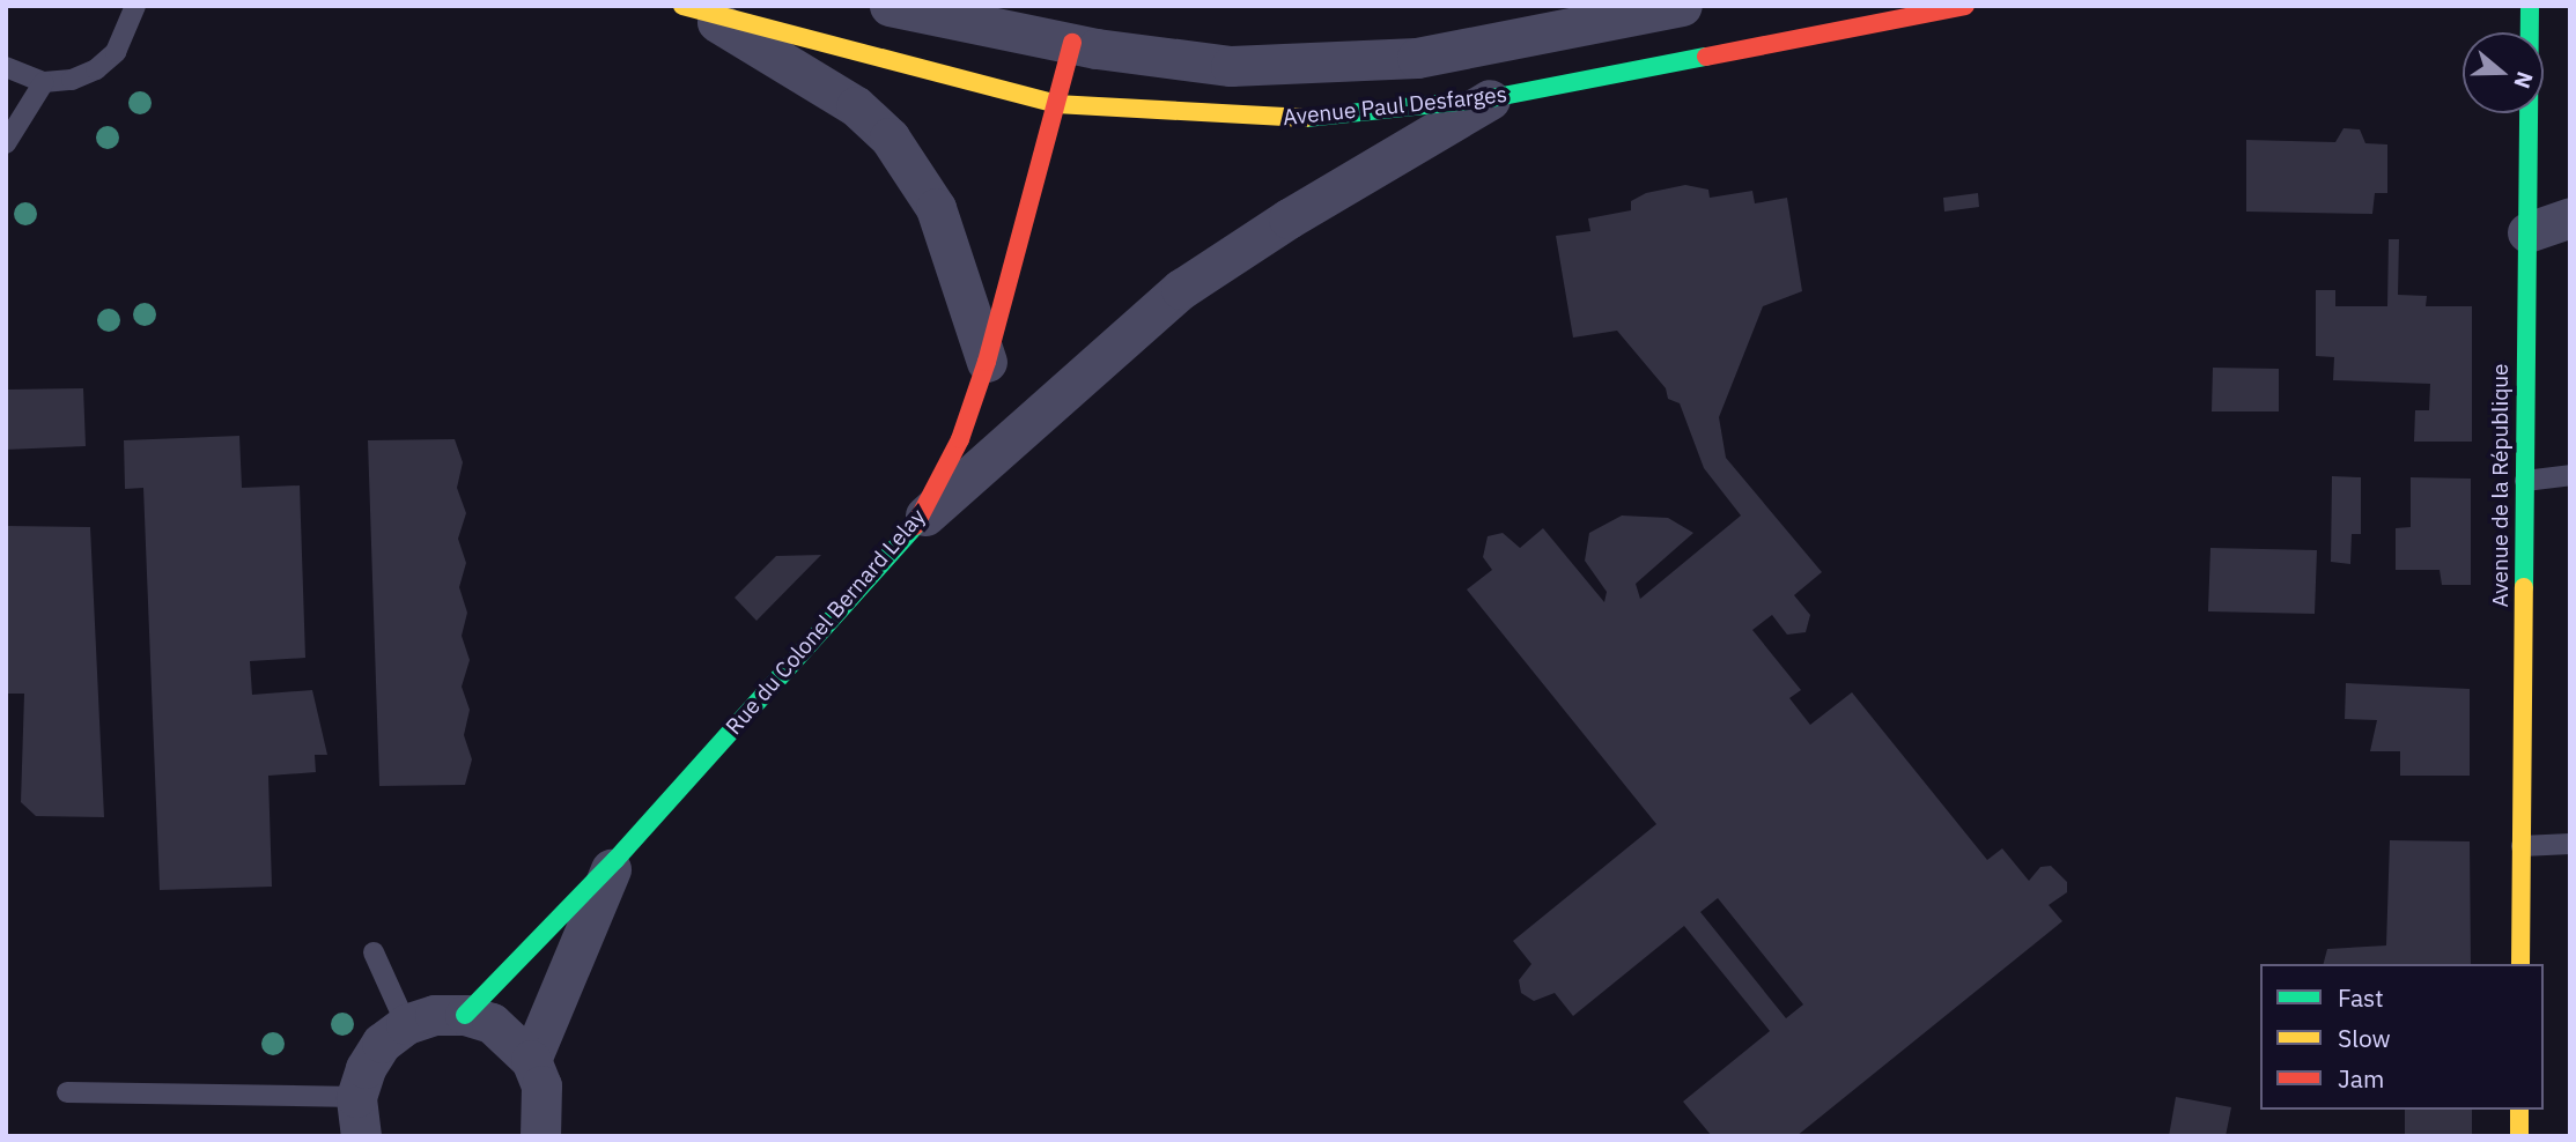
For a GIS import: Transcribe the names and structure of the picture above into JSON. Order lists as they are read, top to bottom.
{
  "streets": {
    "street": ["Avenue Paul Desfarges", "Avenue de la République", "Rue du Colonel Bernard Lelay"]
  },
  "crossings": [
    ["Avenue Paul Desfarges", "Rue du Colonel Bernard Lelay"]
  ],
  "legend": ["Fast", "Slow", "Jam"],
  "north": "right"
}
